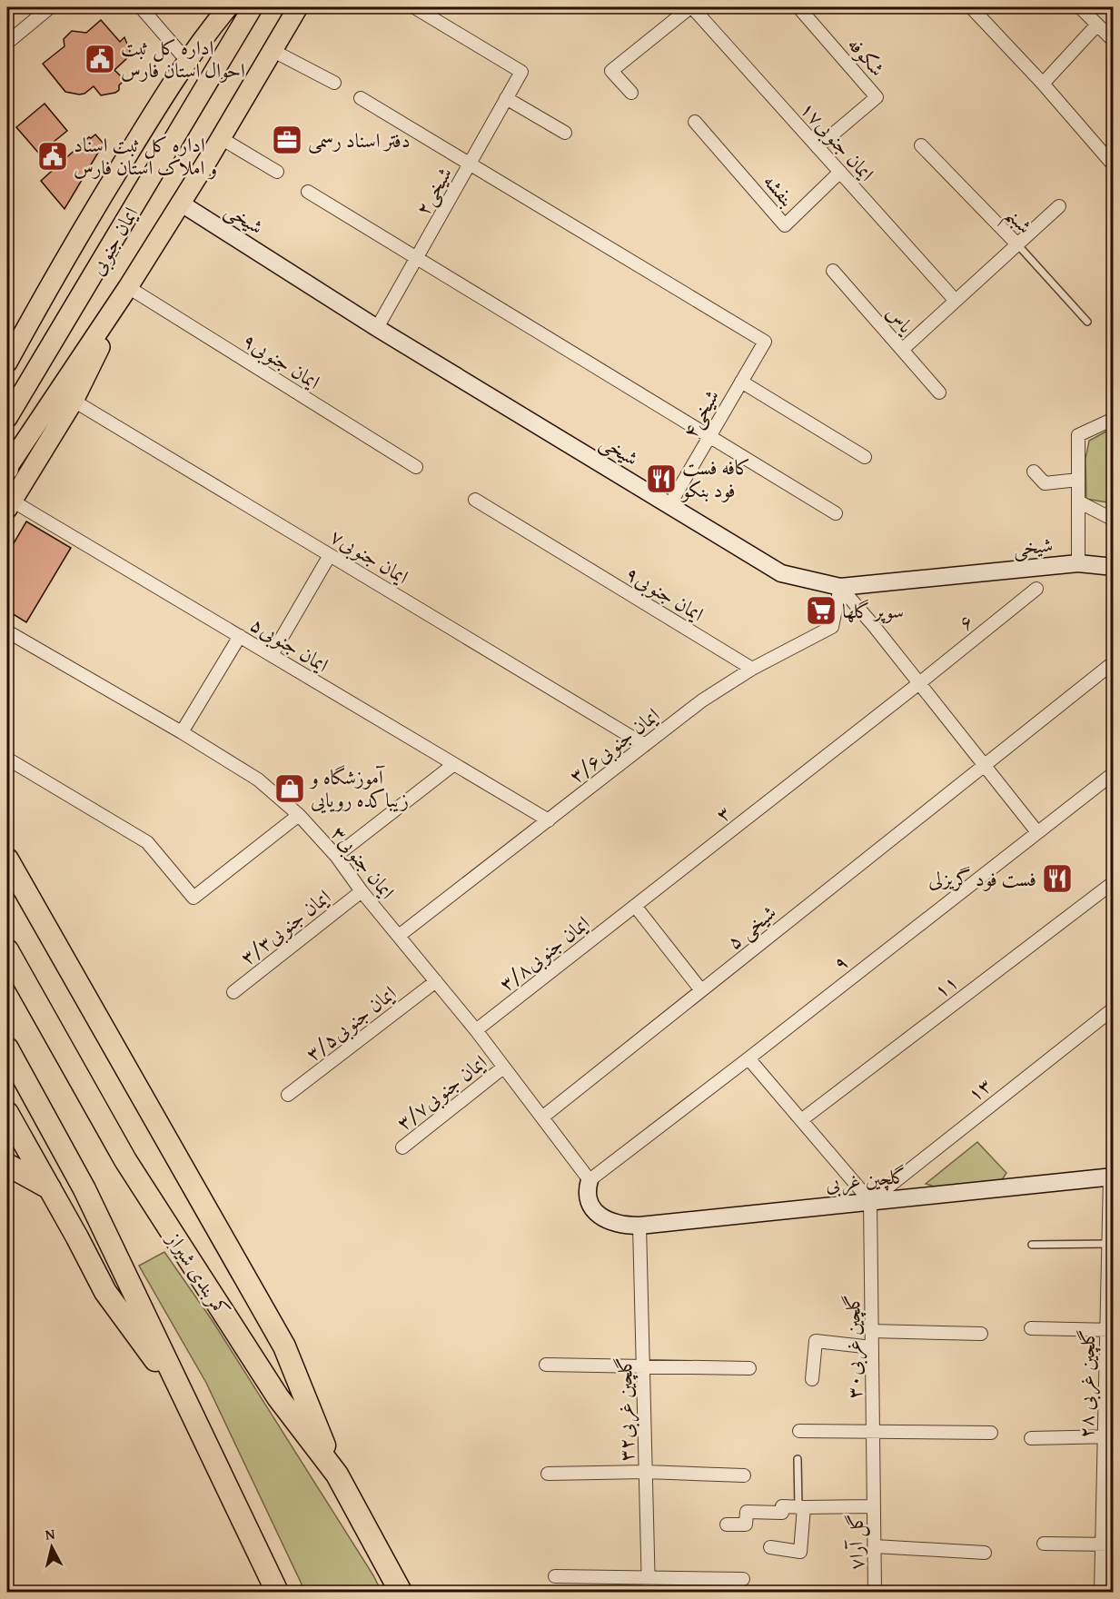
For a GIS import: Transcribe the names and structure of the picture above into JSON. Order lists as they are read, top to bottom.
{
  "streets": {
    "highway": ["کمربندی شیراز"],
    "main road": ["ایمان جنوبی"],
    "street": [
      "شکوفه",
      "ایمان جنوبی۱۷",
      "بنفشه",
      "شیخی۲",
      "شیخی",
      "شبنم",
      "یاس",
      "ایمان جنوبی۹",
      "شیخی۴",
      "ایمان جنوبی۷",
      "۶",
      "ایمان جنوبی۵",
      "ایمان جنوبی۳/۶",
      "۳",
      "ایمان جنوبی۳",
      "ایمان جنوبی۳/۳",
      "شیخی ۵",
      "ایمان جنوبی۳/۸",
      "۹",
      "۱۱",
      "ایمان جنوبی۳/۵",
      "۱۳",
      "ایمان جنوبی۳/۷",
      "گلچین غربی",
      "گلچین غربی۳۰",
      "گلچین غربی ۲۸",
      "گلچین غربی۳۲",
      "گل آرا۷"
    ]
  },
  "crossings": [
    ["شکوفه", "ایمان جنوبی۱۷"],
    ["ایمان جنوبی۱۷", "بنفشه"],
    ["شیخی۲", "شیخی"],
    ["شیخی۲", "شیخی۴"],
    ["شیخی", "ایمان جنوبی"],
    ["شیخی", "شیخی۴"],
    ["شیخی", "ایمان جنوبی۳/۶"],
    ["ایمان جنوبی", "ایمان جنوبی۹"],
    ["ایمان جنوبی۹", "ایمان جنوبی۳/۶"],
    ["ایمان جنوبی۷", "ایمان جنوبی۳/۶"],
    ["۶", "۳"],
    ["ایمان جنوبی۵", "ایمان جنوبی۳/۶"],
    ["ایمان جنوبی۳/۶", "ایمان جنوبی۳"],
    ["۳", "ایمان جنوبی۳/۸"],
    ["ایمان جنوبی۳", "ایمان جنوبی۳/۳"],
    ["ایمان جنوبی۳", "شیخی ۵"],
    ["ایمان جنوبی۳", "ایمان جنوبی۳/۸"],
    ["ایمان جنوبی۳", "۹"],
    ["ایمان جنوبی۳", "ایمان جنوبی۳/۵"],
    ["ایمان جنوبی۳", "ایمان جنوبی۳/۷"],
    ["ایمان جنوبی۳", "گلچین غربی"],
    ["۹", "گلچین غربی"],
    ["۱۳", "گلچین غربی"],
    ["۱۳", "گلچین غربی۳۰"],
    ["گلچین غربی", "گلچین غربی۳۰"],
    ["گلچین غربی", "گلچین غربی ۲۸"],
    ["گلچین غربی", "گلچین غربی۳۲"],
    ["گلچین غربی۳۰", "گل آرا۷"]
  ],
  "places": {
    "public building": ["اداره کل ثبت احوال استان فارس", "اداره کل ثبت اسناد و املاک استان فارس"],
    "office": ["دفتر اسناد رسمی"],
    "restaurant": ["کافه فست فود بنکو", "فست فود گریزلی"],
    "supermarket": ["سوپر گلها"],
    "shop": ["آموزشگاه و زیباکده رویایی"]
  },
  "north": "top"
}
